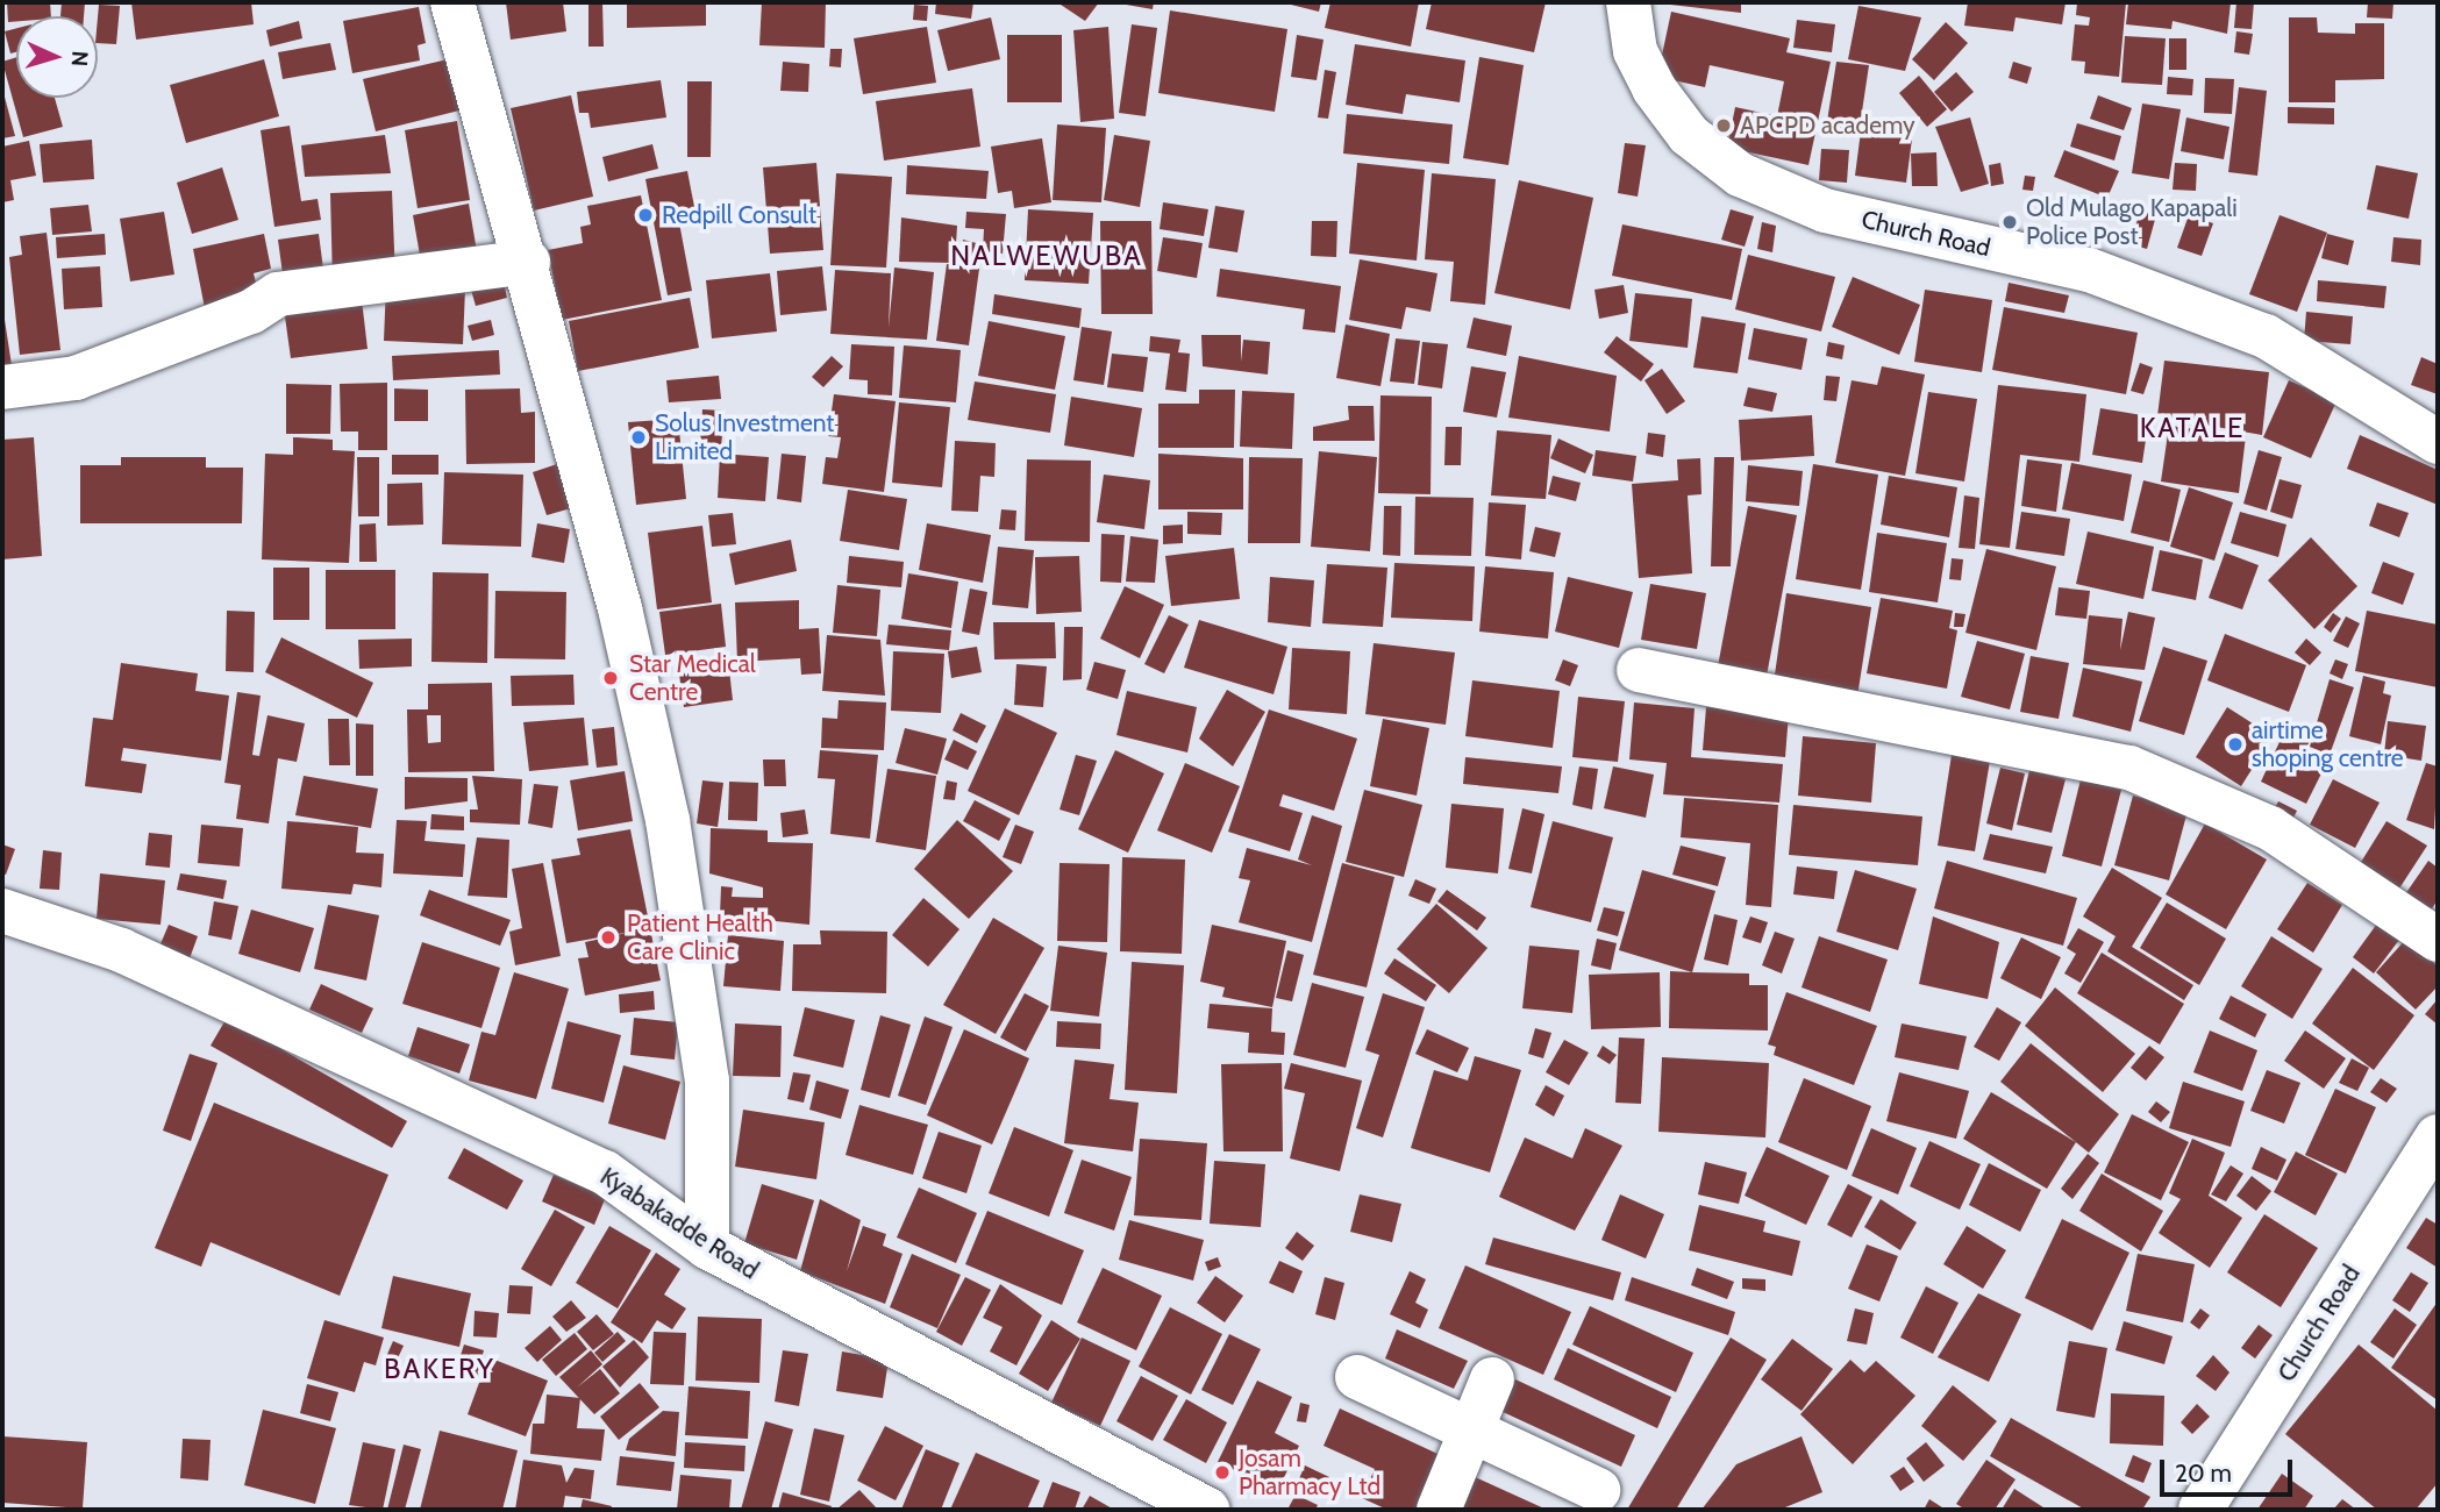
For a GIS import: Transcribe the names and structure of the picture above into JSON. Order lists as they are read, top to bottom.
{
  "streets": {
    "street": ["Church Road", "Kyabakadde Road"]
  },
  "districts": ["NALWEWUBA", "KATALE", "BAKERY"],
  "places": [
    "APCPD academy",
    "Redpill Consult",
    "Old Mulago Kapapali Police Post",
    "Solus Investment Limited",
    "Star Medical Centre",
    "airtime shoping centre",
    "Patient Health Care Clinic",
    "Josam Pharmacy Ltd"
  ],
  "scale_bar": "20 m",
  "north": "right"
}
